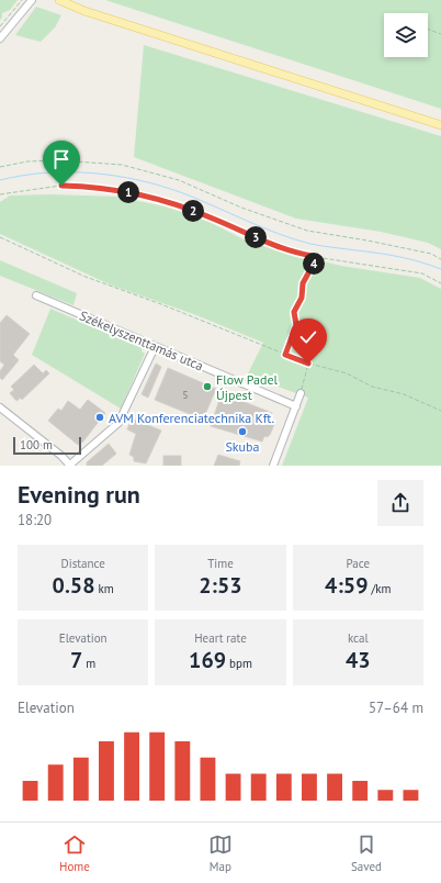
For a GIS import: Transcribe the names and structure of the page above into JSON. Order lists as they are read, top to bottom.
{
  "streets": {
    "street": ["Székelyszenttamás utca"]
  },
  "places": ["Flow Padel Újpest", "AVM Konferenciatechnika Kft.", "Skuba"],
  "house_numbers": ["5"],
  "scale_bar": "100 m",
  "page": {
    "pins": [
      "1",
      "2",
      "3",
      "4"
    ],
    "scale": "100 m",
    "heading": ["Evening run", "18:20"],
    "stats": [
      ["Distance", "0.58 km"],
      ["Time", "2:53"],
      ["Pace", "4:59 /km"],
      ["Elevation", "7 m"],
      ["Heart rate", "169 bpm"],
      ["kcal", "43"]
    ],
    "chart": ["Elevation", "57–64 m"],
    "tabs": ["Home", "Map", "Saved"]
  }
}
